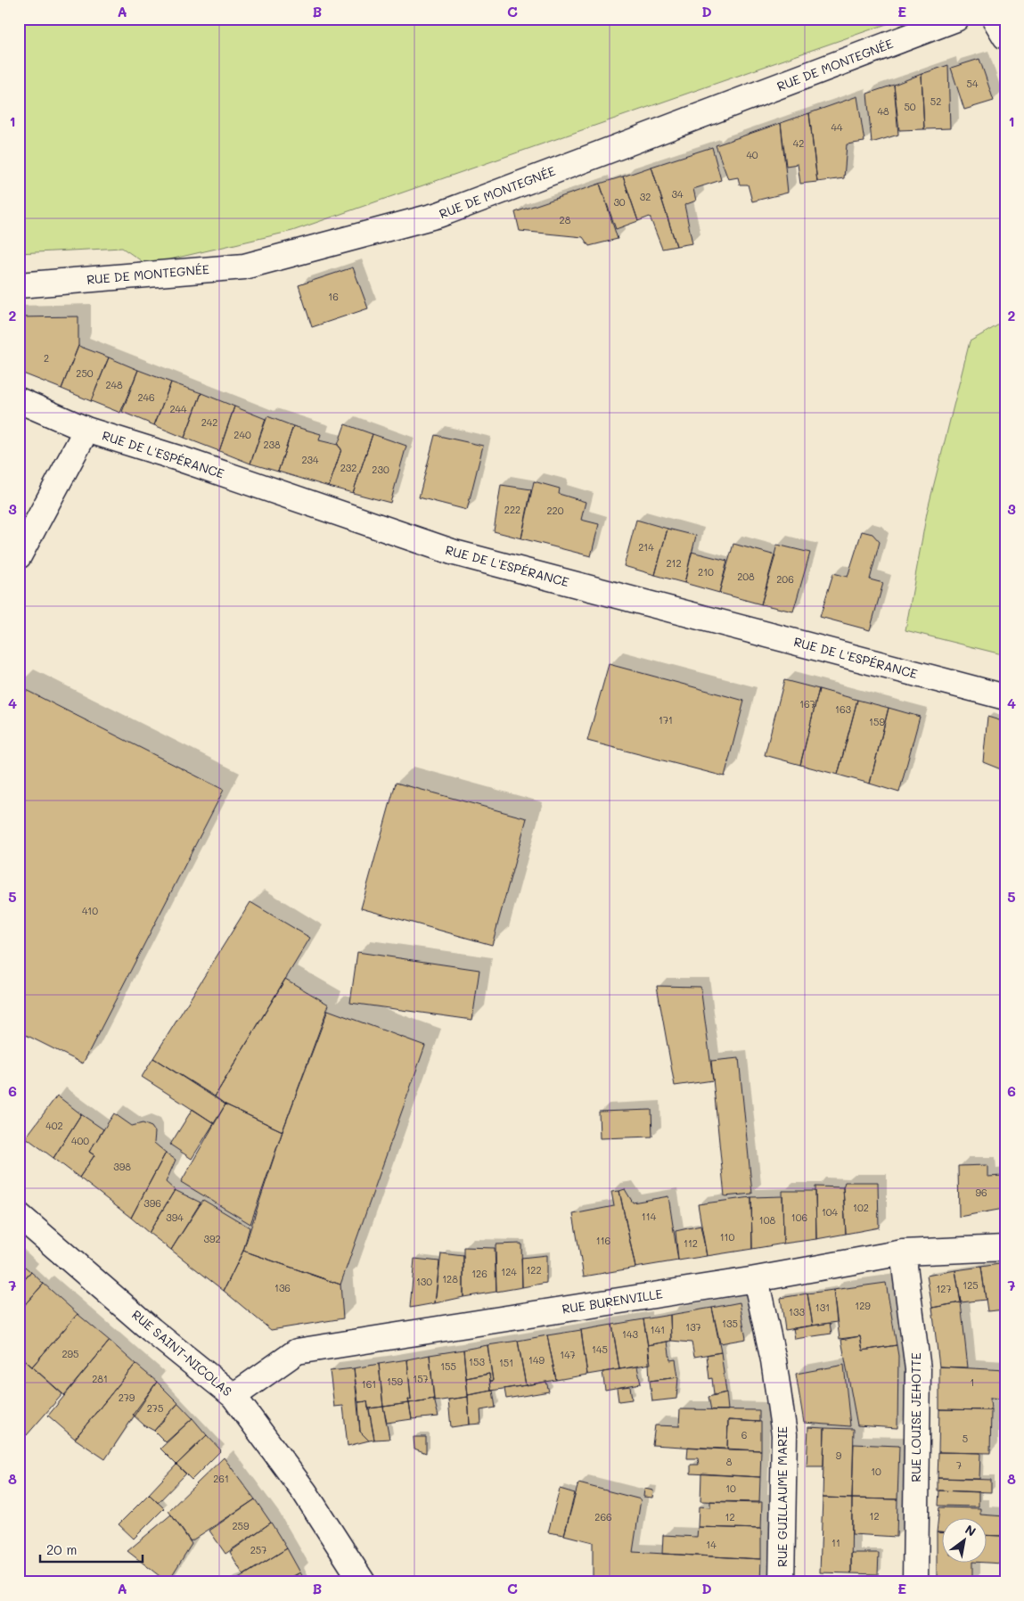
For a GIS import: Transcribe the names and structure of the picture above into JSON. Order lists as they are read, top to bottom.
{
  "streets": {
    "street": [
      "RUE DE MONTEGNÉE",
      "RUE DE L'ESPÉRANCE",
      "RUE BURENVILLE",
      "RUE SAINT-NICOLAS",
      "RUE LOUISE JEHOTTE",
      "RUE GUILLAUME MARIE"
    ]
  },
  "crossings": [
    ["RUE BURENVILLE", "RUE SAINT-NICOLAS"],
    ["RUE BURENVILLE", "RUE LOUISE JEHOTTE"],
    ["RUE BURENVILLE", "RUE GUILLAUME MARIE"]
  ],
  "house_numbers": [
    "54",
    "52",
    "50",
    "48",
    "44",
    "42",
    "40",
    "34",
    "32",
    "30",
    "28",
    "16",
    "2",
    "250",
    "248",
    "246",
    "244",
    "242",
    "240",
    "238",
    "234",
    "232",
    "230",
    "222",
    "220",
    "214",
    "212",
    "210",
    "208",
    "206",
    "167",
    "163",
    "171",
    "159",
    "410",
    "402",
    "400",
    "398",
    "96",
    "396",
    "102",
    "104",
    "114",
    "394",
    "106",
    "108",
    "110",
    "392",
    "116",
    "112",
    "122",
    "124",
    "126",
    "128",
    "130",
    "125",
    "136",
    "127",
    "129",
    "131",
    "133",
    "135",
    "137",
    "141",
    "143",
    "145",
    "295",
    "147",
    "149",
    "153",
    "151",
    "155",
    "281",
    "157",
    "159",
    "1",
    "161",
    "279",
    "275",
    "6",
    "5",
    "9",
    "8",
    "7",
    "10",
    "261",
    "10",
    "12",
    "266",
    "12",
    "259",
    "11",
    "14",
    "257"
  ],
  "scale_bar": "20 m",
  "north": "top right",
  "grid": {
    "columns": [
      "A",
      "B",
      "C",
      "D",
      "E"
    ],
    "rows": [
      "1",
      "2",
      "3",
      "4",
      "5",
      "6",
      "7",
      "8"
    ]
  }
}
